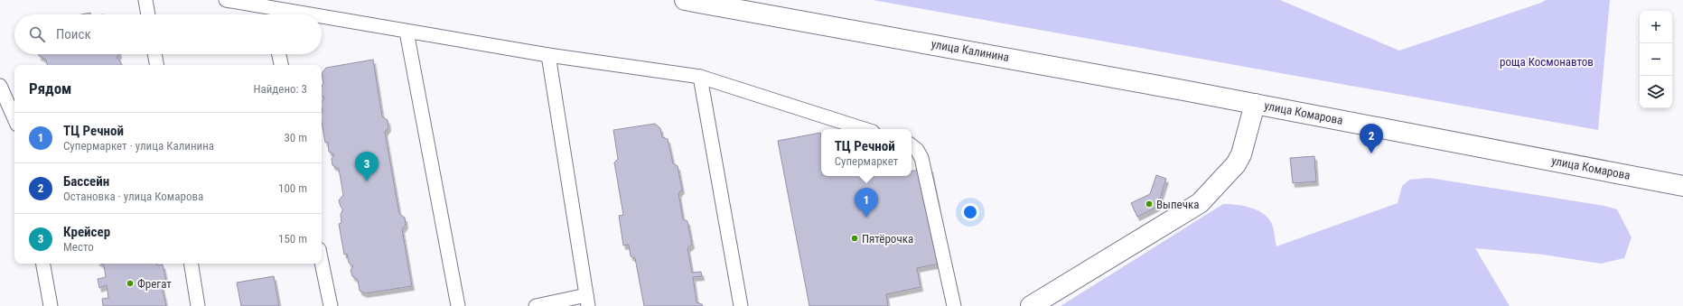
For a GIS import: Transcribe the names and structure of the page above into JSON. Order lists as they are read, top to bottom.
{
  "streets": {
    "main road": ["улица Калинина", "улица Комарова"]
  },
  "crossings": [
    ["улица Калинина", "улица Комарова"]
  ],
  "parks": ["роща Космонавтов"],
  "places": ["Выпечка", "Пятёрочка", "Фрегат"],
  "page": {
    "map_buttons": ["+", "−"],
    "search": "Поиск",
    "heading": ["Рядом", "Найдено: 3"],
    "list": [
      {
        "mark": "1",
        "name": "ТЦ Речной",
        "note": "Супермаркет · улица Калинина",
        "value": "30 m"
      },
      {
        "mark": "2",
        "name": "Бассейн",
        "note": "Остановка · улица Комарова",
        "value": "100 m"
      },
      {
        "mark": "3",
        "name": "Крейсер",
        "note": "Место",
        "value": "150 m"
      }
    ],
    "pins": ["2", "3", "1"],
    "popup": ["ТЦ Речной", "Супермаркет"]
  }
}
